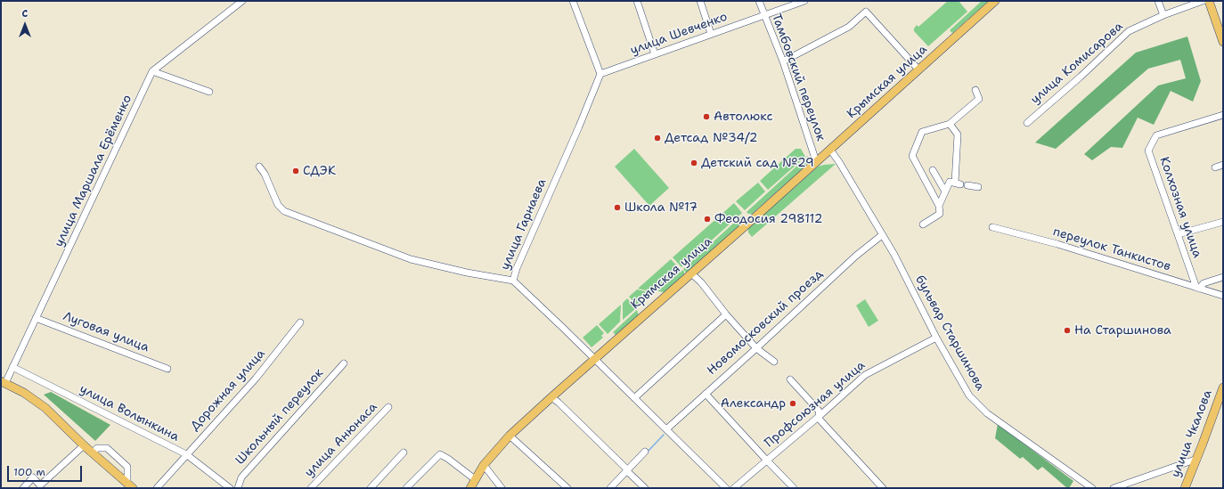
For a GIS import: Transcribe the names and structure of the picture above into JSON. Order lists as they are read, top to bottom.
{
  "streets": {
    "main road": ["Крымская улица", "улица Чкалова"],
    "street": [
      "улица Шевченко",
      "улица Комисарова",
      "Тамбовский переулок",
      "улица Маршала Ерёменко",
      "Колхозная улица",
      "улица Гарнаева",
      "переулок Танкистов",
      "Новомосковский проезд",
      "Луговая улица",
      "бульвар Старшинова",
      "Дорожная улица",
      "Профсоюзная улица",
      "улица Волынкина",
      "Школьный переулок",
      "улица Анюнаса"
    ]
  },
  "crossings": [
    ["улица Шевченко", "Тамбовский переулок"],
    ["улица Шевченко", "улица Гарнаева"],
    ["Тамбовский переулок", "Крымская улица"],
    ["Крымская улица", "улица Гарнаева"],
    ["Крымская улица", "бульвар Старшинова"],
    ["улица Маршала Ерёменко", "Луговая улица"],
    ["улица Маршала Ерёменко", "улица Волынкина"],
    ["Колхозная улица", "переулок Танкистов"],
    ["улица Гарнаева", "Новомосковский проезд"],
    ["Новомосковский проезд", "бульвар Старшинова"],
    ["бульвар Старшинова", "Профсоюзная улица"],
    ["Дорожная улица", "улица Волынкина"]
  ],
  "places": [
    "Автолюкс",
    "Детсад №34/2",
    "Детский сад №29",
    "СДЭК",
    "Школа №17",
    "Феодосия 298112",
    "На Старшинова",
    "Александр"
  ],
  "scale_bar": "100 m",
  "north": "top"
}
